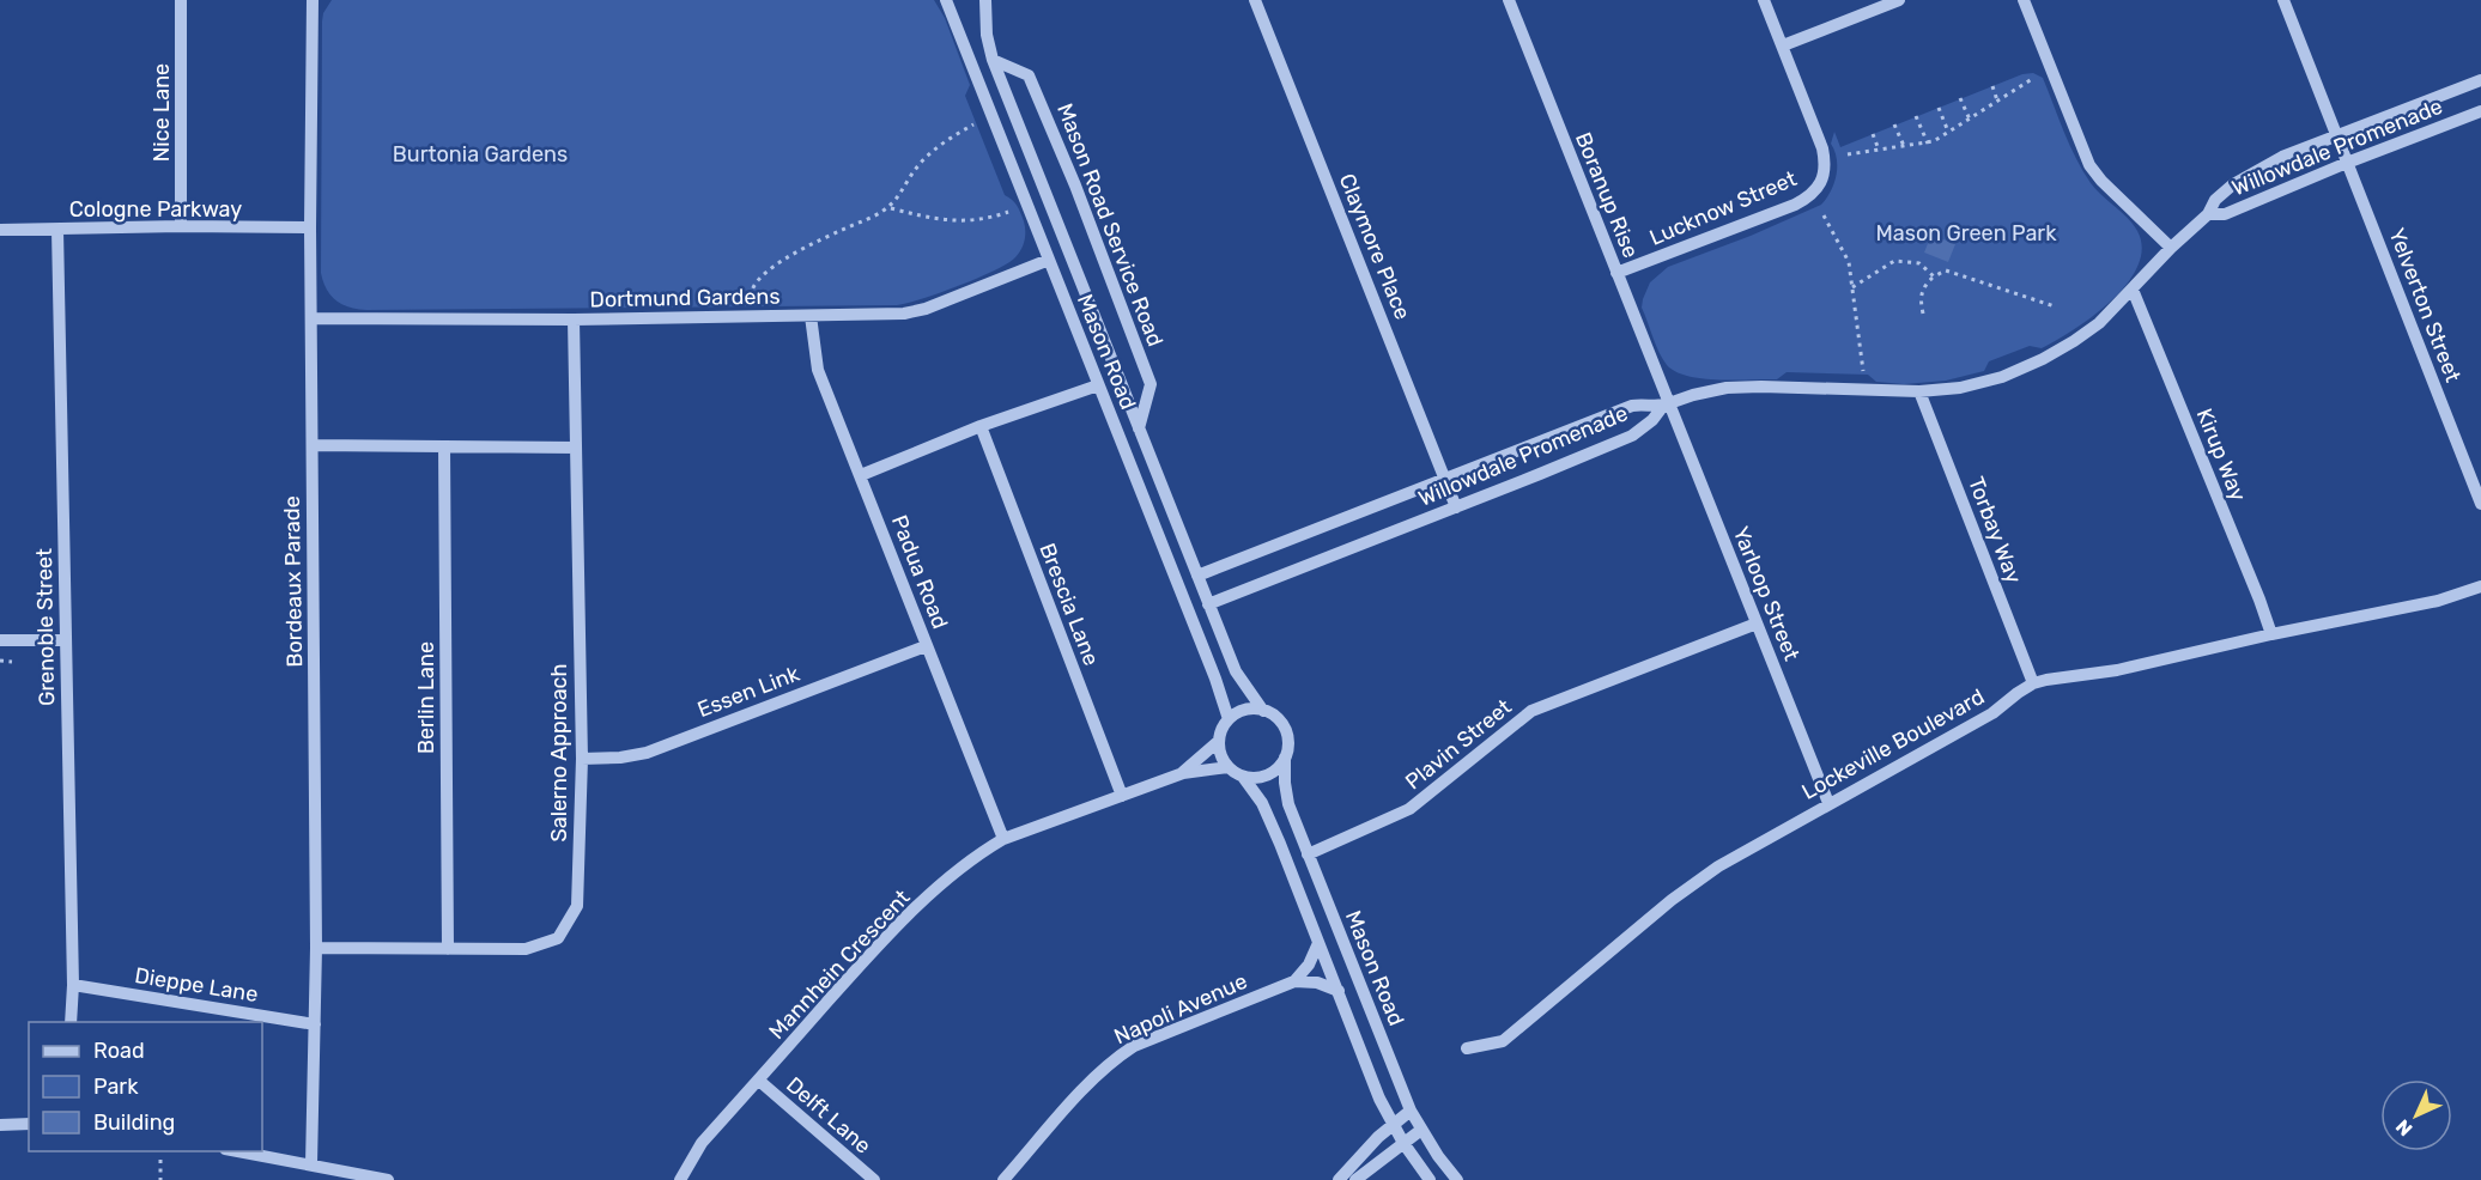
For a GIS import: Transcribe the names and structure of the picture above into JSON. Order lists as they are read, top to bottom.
{
  "streets": {
    "street": [
      "Nice Lane",
      "Willowdale Promenade",
      "Boranup Rise",
      "Lucknow Street",
      "Cologne Parkway",
      "Mason Road Service Road",
      "Claymore Place",
      "Dortmund Gardens",
      "Yelverton Street",
      "Mason Road",
      "Kirup Way",
      "Torbay Way",
      "Padua Road",
      "Bordeaux Parade",
      "Yarloop Street",
      "Brescia Lane",
      "Grenoble Street",
      "Essen Link",
      "Berlin Lane",
      "Plavin Street",
      "Lockeville Boulevard",
      "Salerno Approach",
      "Mannhein Crescent",
      "Dieppe Lane",
      "Napoli Avenue",
      "Delft Lane"
    ]
  },
  "crossings": [
    ["Nice Lane", "Cologne Parkway"],
    ["Willowdale Promenade", "Boranup Rise"],
    ["Willowdale Promenade", "Claymore Place"],
    ["Willowdale Promenade", "Yelverton Street"],
    ["Willowdale Promenade", "Mason Road"],
    ["Willowdale Promenade", "Kirup Way"],
    ["Willowdale Promenade", "Torbay Way"],
    ["Willowdale Promenade", "Yarloop Street"],
    ["Boranup Rise", "Lucknow Street"],
    ["Boranup Rise", "Yarloop Street"],
    ["Cologne Parkway", "Bordeaux Parade"],
    ["Cologne Parkway", "Grenoble Street"],
    ["Mason Road Service Road", "Mason Road"],
    ["Dortmund Gardens", "Mason Road"],
    ["Dortmund Gardens", "Padua Road"],
    ["Dortmund Gardens", "Bordeaux Parade"],
    ["Dortmund Gardens", "Salerno Approach"],
    ["Mason Road", "Plavin Street"],
    ["Mason Road", "Mannhein Crescent"],
    ["Kirup Way", "Lockeville Boulevard"],
    ["Torbay Way", "Lockeville Boulevard"],
    ["Padua Road", "Essen Link"],
    ["Padua Road", "Mannhein Crescent"],
    ["Bordeaux Parade", "Salerno Approach"],
    ["Bordeaux Parade", "Dieppe Lane"],
    ["Yarloop Street", "Plavin Street"],
    ["Yarloop Street", "Lockeville Boulevard"],
    ["Brescia Lane", "Mannhein Crescent"],
    ["Grenoble Street", "Dieppe Lane"],
    ["Essen Link", "Salerno Approach"],
    ["Berlin Lane", "Salerno Approach"],
    ["Mannhein Crescent", "Delft Lane"]
  ],
  "parks": ["Burtonia Gardens", "Mason Green Park"],
  "legend": ["Road", "Park", "Building"],
  "north": "bottom left"
}
